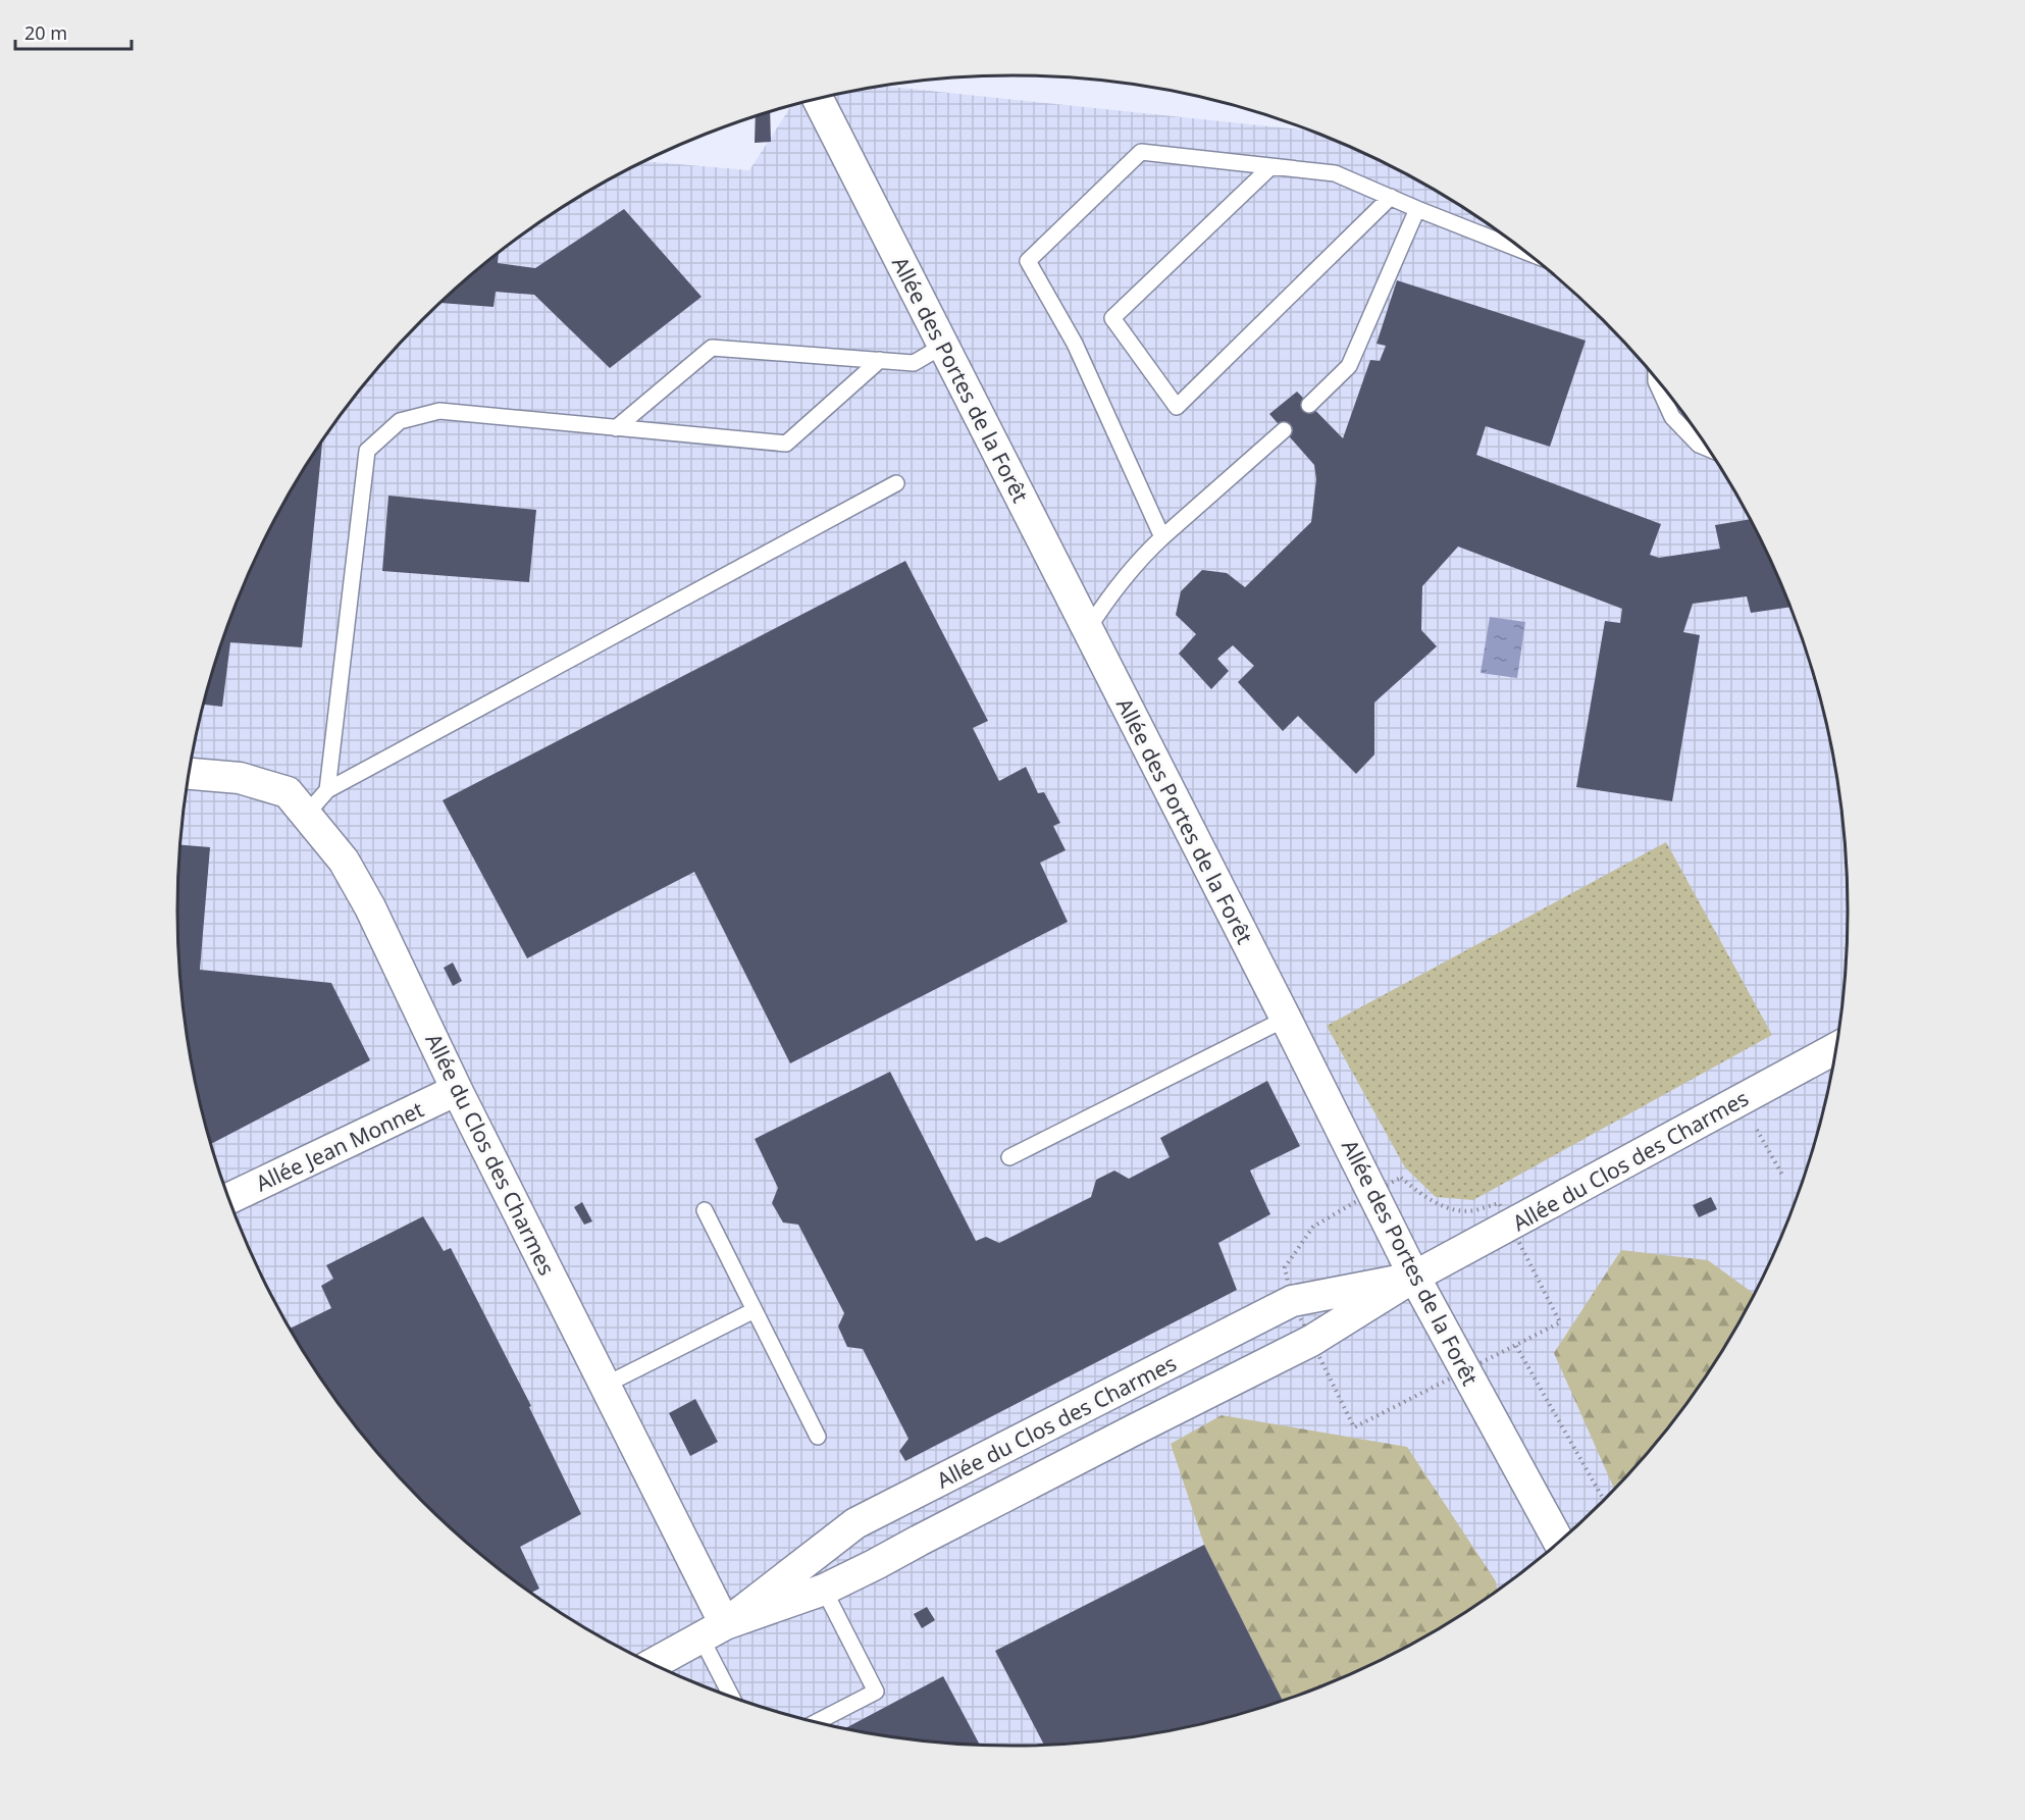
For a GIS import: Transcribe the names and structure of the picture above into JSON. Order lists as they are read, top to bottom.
{
  "streets": {
    "street": ["Allée des Portes de la Forêt", "Allée Jean Monnet", "Allée du Clos des Charmes"]
  },
  "crossings": [
    ["Allée des Portes de la Forêt", "Allée du Clos des Charmes"],
    ["Allée Jean Monnet", "Allée du Clos des Charmes"]
  ],
  "scale_bar": "20 m"
}
